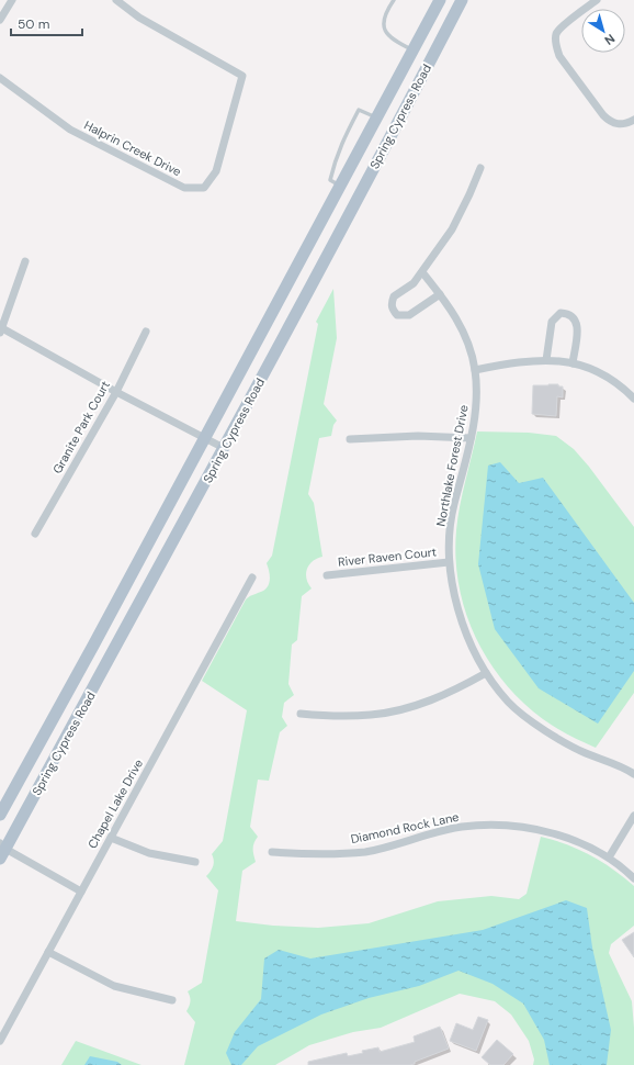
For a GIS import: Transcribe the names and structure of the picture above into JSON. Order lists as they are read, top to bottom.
{
  "streets": {
    "main road": ["Spring Cypress Road"],
    "street": [
      "Halprin Creek Drive",
      "Granite Park Court",
      "Northlake Forest Drive",
      "River Raven Court",
      "Chapel Lake Drive",
      "Diamond Rock Lane"
    ]
  },
  "crossings": [
    ["Northlake Forest Drive", "River Raven Court"]
  ],
  "scale_bar": "50 m",
  "north": "bottom right"
}
